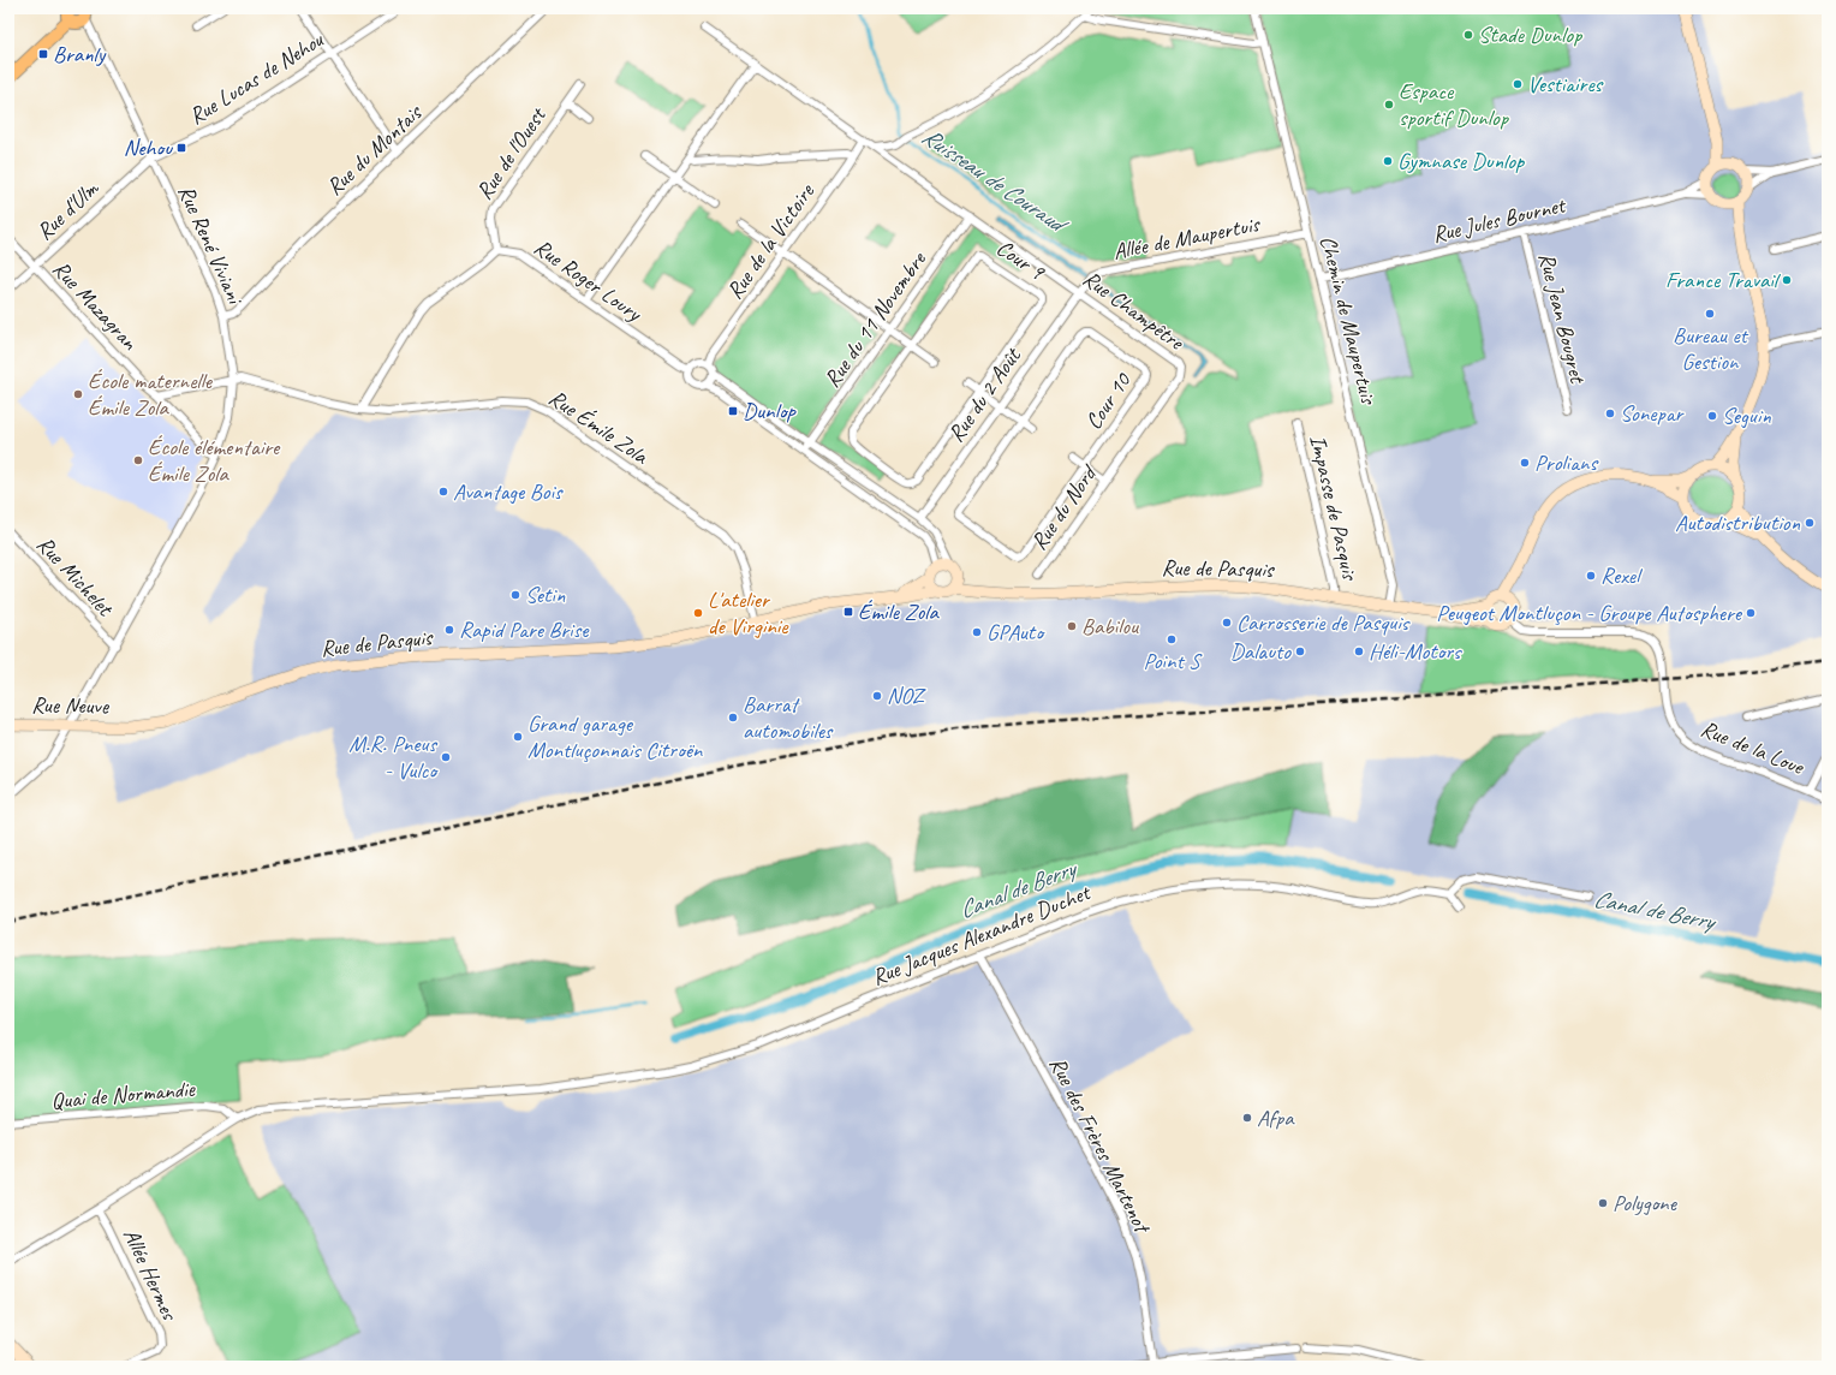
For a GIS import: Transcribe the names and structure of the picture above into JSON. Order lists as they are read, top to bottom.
{
  "streets": {
    "main road": ["Rue de Pasquis", "Rue Neuve"],
    "street": [
      "Rue Lucas de Nehou",
      "Rue du Montais",
      "Rue de l'Ouest",
      "Rue d'Ulm",
      "Rue Jules Bournet",
      "Allée de Maupertuis",
      "Rue de la Victoire",
      "Rue René Viviani",
      "Cour 9",
      "Rue Roger Loury",
      "Rue Mazagran",
      "Rue Champêtre",
      "Rue Jean Bougret",
      "Rue du 11 Novembre",
      "Chemin de Maupertuis",
      "Rue du 2 Août",
      "Cour 10",
      "Rue Émile Zola",
      "Impasse de Pasquis",
      "Rue du Nord",
      "Rue Michelet",
      "Rue de la Loue",
      "Rue Jacques Alexandre Duchet",
      "Quai de Normandie",
      "Rue des Frères Martenot",
      "Allée Hermes"
    ]
  },
  "crossings": [
    ["Rue Lucas de Nehou", "Rue d'Ulm"],
    ["Rue Lucas de Nehou", "Rue René Viviani"],
    ["Rue du Montais", "Rue René Viviani"],
    ["Rue de l'Ouest", "Rue Roger Loury"],
    ["Rue d'Ulm", "Rue René Viviani"],
    ["Rue d'Ulm", "Rue Mazagran"],
    ["Rue Jules Bournet", "Rue Jean Bougret"],
    ["Rue Jules Bournet", "Chemin de Maupertuis"],
    ["Allée de Maupertuis", "Rue Champêtre"],
    ["Allée de Maupertuis", "Chemin de Maupertuis"],
    ["Allée de Maupertuis", "Rue du 2 Août"],
    ["Rue de la Victoire", "Rue Roger Loury"],
    ["Rue de la Victoire", "Rue Champêtre"],
    ["Rue René Viviani", "Rue Mazagran"],
    ["Rue René Viviani", "Rue Émile Zola"],
    ["Rue René Viviani", "Rue Michelet"],
    ["Rue René Viviani", "Rue Neuve"],
    ["Rue Roger Loury", "Rue du 11 Novembre"],
    ["Rue Roger Loury", "Rue Émile Zola"],
    ["Rue Roger Loury", "Rue de Pasquis"],
    ["Rue Mazagran", "Rue Émile Zola"],
    ["Rue Champêtre", "Rue du 11 Novembre"],
    ["Rue Champêtre", "Rue du 2 Août"],
    ["Rue Champêtre", "Rue du Nord"],
    ["Chemin de Maupertuis", "Rue de Pasquis"],
    ["Rue Émile Zola", "Rue de Pasquis"],
    ["Impasse de Pasquis", "Rue de Pasquis"],
    ["Rue de Pasquis", "Rue Neuve"],
    ["Rue de Pasquis", "Rue de la Loue"],
    ["Rue Jacques Alexandre Duchet", "Quai de Normandie"],
    ["Rue Jacques Alexandre Duchet", "Rue des Frères Martenot"]
  ],
  "water": ["Ruisseau de Couraud", "Canal de Berry"],
  "places": {
    "other": [
      "Stade Dunlop",
      "Vestiaires",
      "Espace sportif Dunlop",
      "Gymnase Dunlop",
      "France Travail",
      "Bureau et Gestion",
      "École maternelle Émile Zola",
      "Sonepar",
      "Seguin",
      "École élémentaire Émile Zola",
      "Prolians",
      "Avantage Bois",
      "Autodistribution",
      "Rexel",
      "Setin",
      "L'atelier de Virginie",
      "Peugeot Montluçon - Groupe Autosphere",
      "Carrosserie de Pasquis",
      "Babilou",
      "Rapid Pare Brise",
      "GPAuto",
      "Point S",
      "Dalauto",
      "Héli-Motors",
      "NOZ",
      "Barrat automobiles",
      "Grand garage Montluçonnais Citroën",
      "M.R. Pneus - Vulco",
      "Afpa",
      "Polygone"
    ],
    "transit": [
      "Branly",
      "Nehou",
      "Dunlop",
      "Émile Zola"
    ]
  }
}
